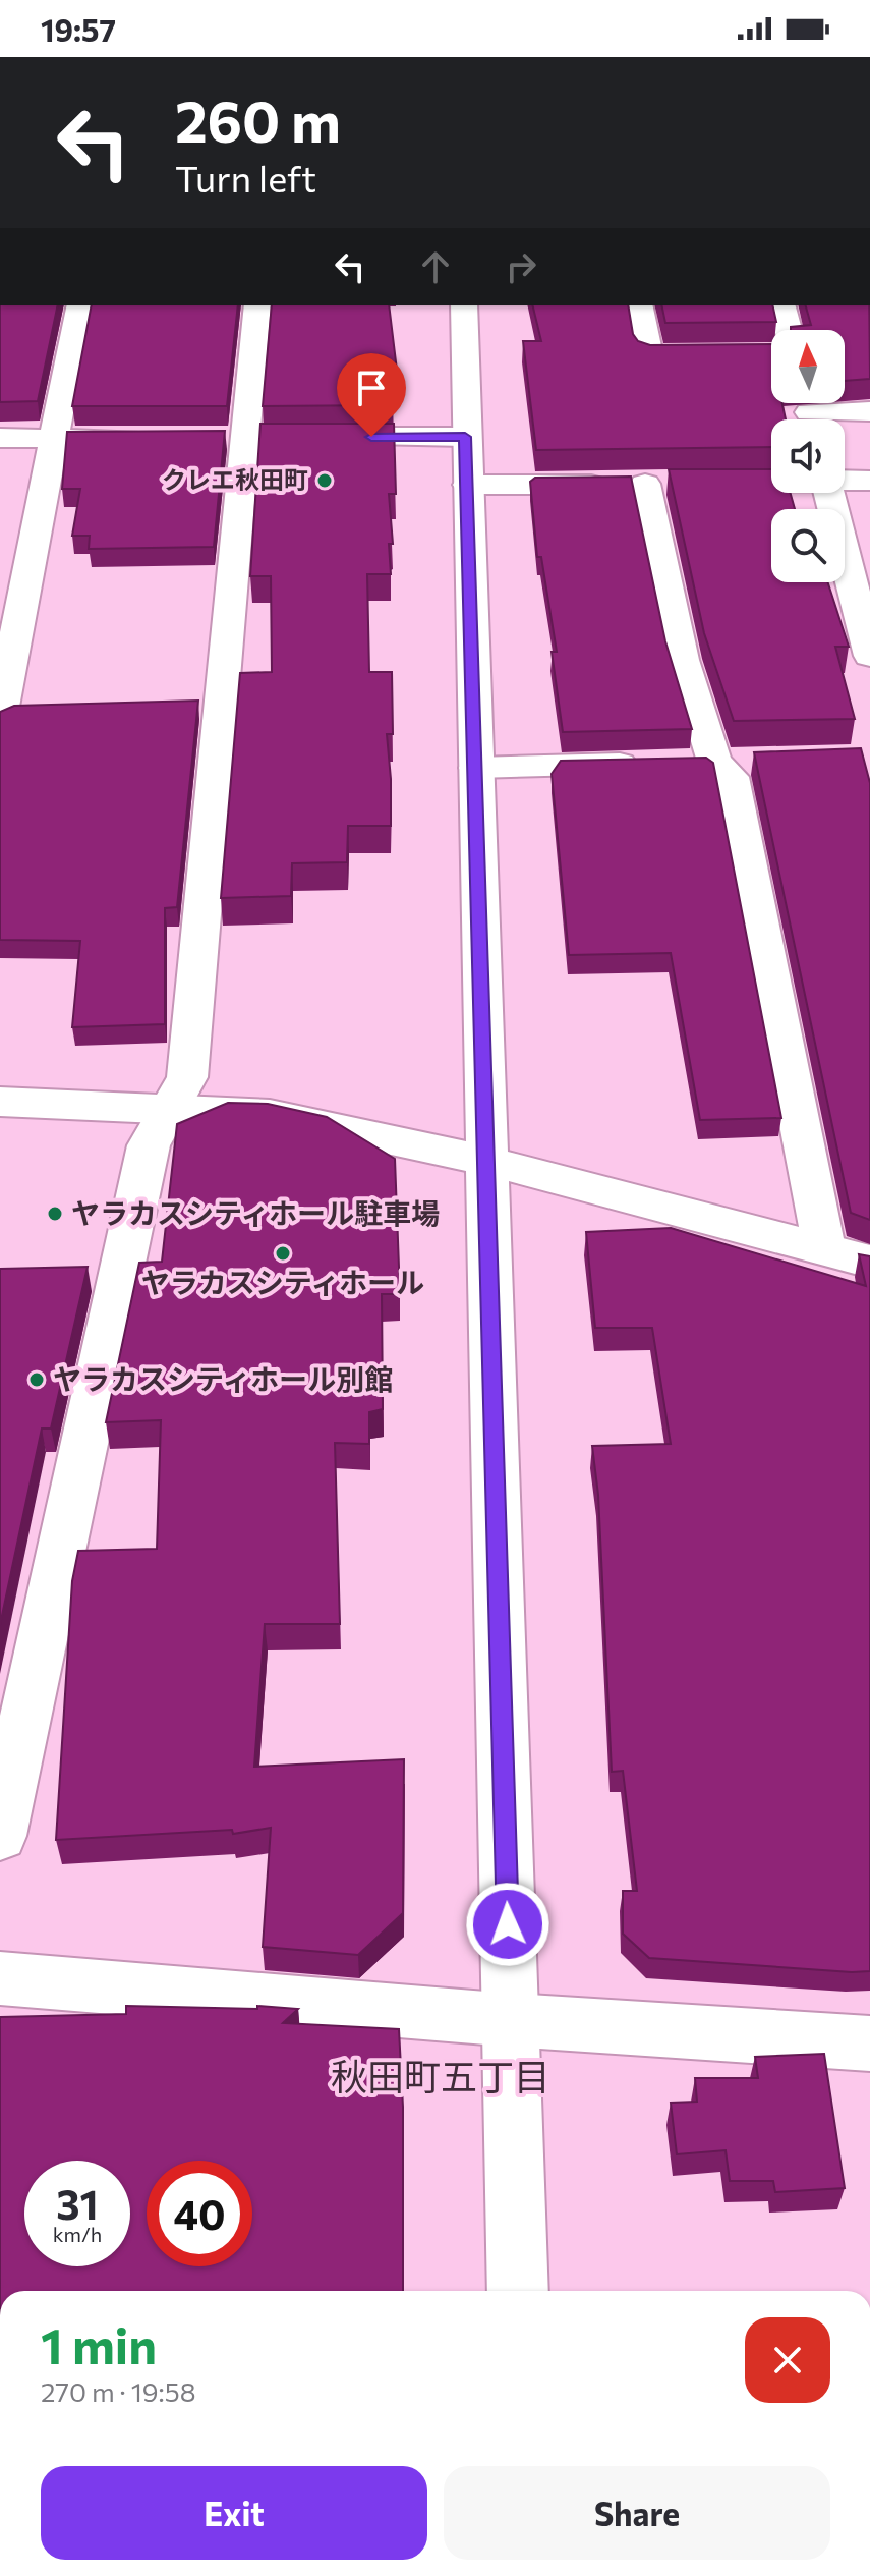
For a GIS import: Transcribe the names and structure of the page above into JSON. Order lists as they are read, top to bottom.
{
  "districts": ["秋田町五丁目"],
  "places": [
    "クレエ秋田町",
    "ヤラカスシティホール駐車場",
    "ヤラカスシティホール",
    "ヤラカスシティホール別館"
  ],
  "north": "top",
  "page": {
    "status": "19:57",
    "turn": ["260 m", "Turn left"],
    "speed": "31 km/h",
    "limit": "40",
    "heading": ["1 min", "270 m · 19:58"],
    "buttons": ["Exit", "Share"]
  }
}
